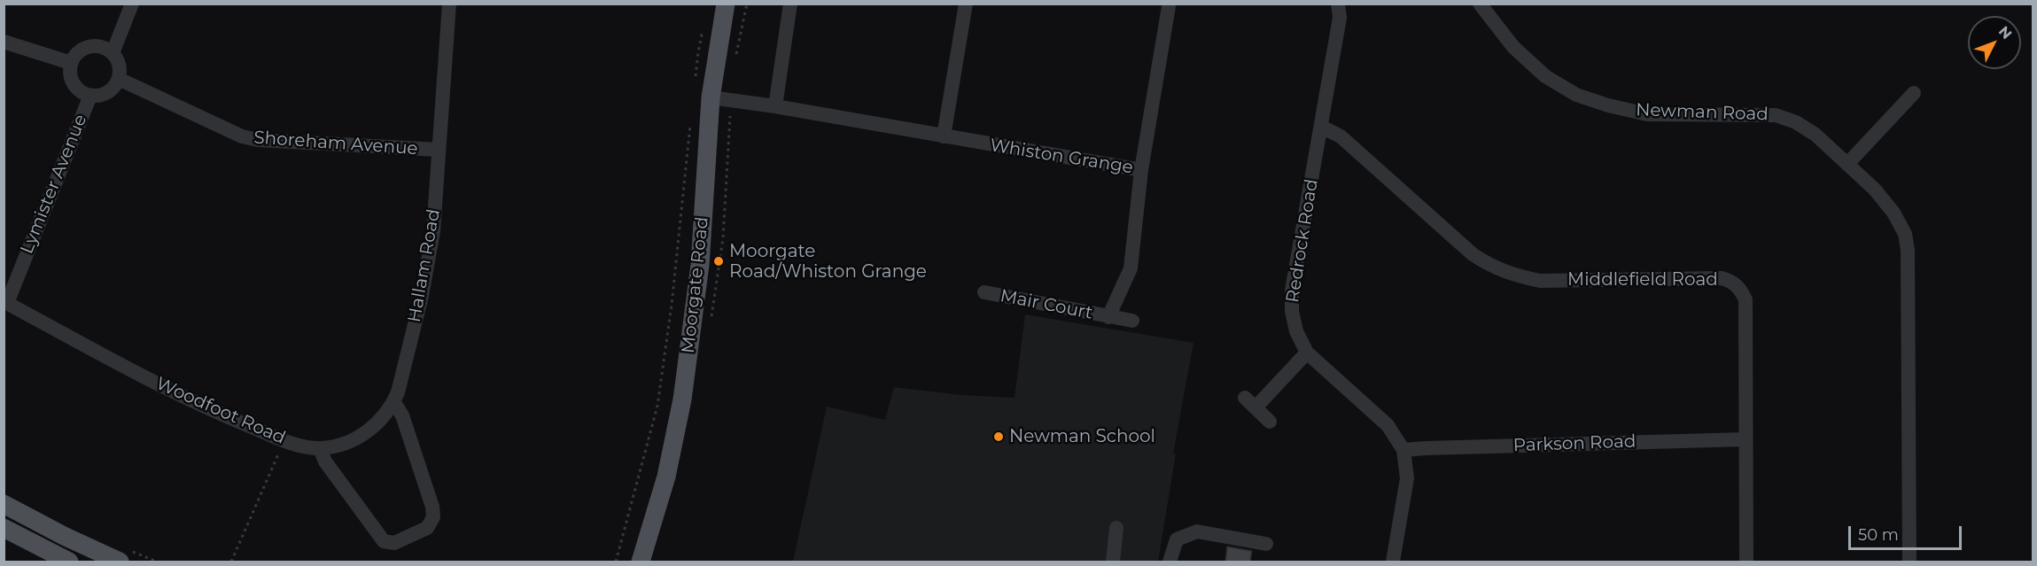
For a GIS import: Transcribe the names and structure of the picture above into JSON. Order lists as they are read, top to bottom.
{
  "streets": {
    "main road": ["Moorgate Road"],
    "street": [
      "Newman Road",
      "Shoreham Avenue",
      "Whiston Grange",
      "Lymister Avenue",
      "Redrock Road",
      "Hallam Road",
      "Middlefield Road",
      "Mair Court",
      "Woodfoot Road",
      "Parkson Road"
    ]
  },
  "crossings": [
    ["Shoreham Avenue", "Lymister Avenue"],
    ["Shoreham Avenue", "Hallam Road"],
    ["Whiston Grange", "Moorgate Road"],
    ["Whiston Grange", "Mair Court"],
    ["Lymister Avenue", "Woodfoot Road"],
    ["Redrock Road", "Middlefield Road"],
    ["Redrock Road", "Parkson Road"],
    ["Hallam Road", "Woodfoot Road"],
    ["Middlefield Road", "Parkson Road"]
  ],
  "places": ["Moorgate Road/Whiston Grange", "Newman School"],
  "scale_bar": "50 m",
  "north": "top right"
}
